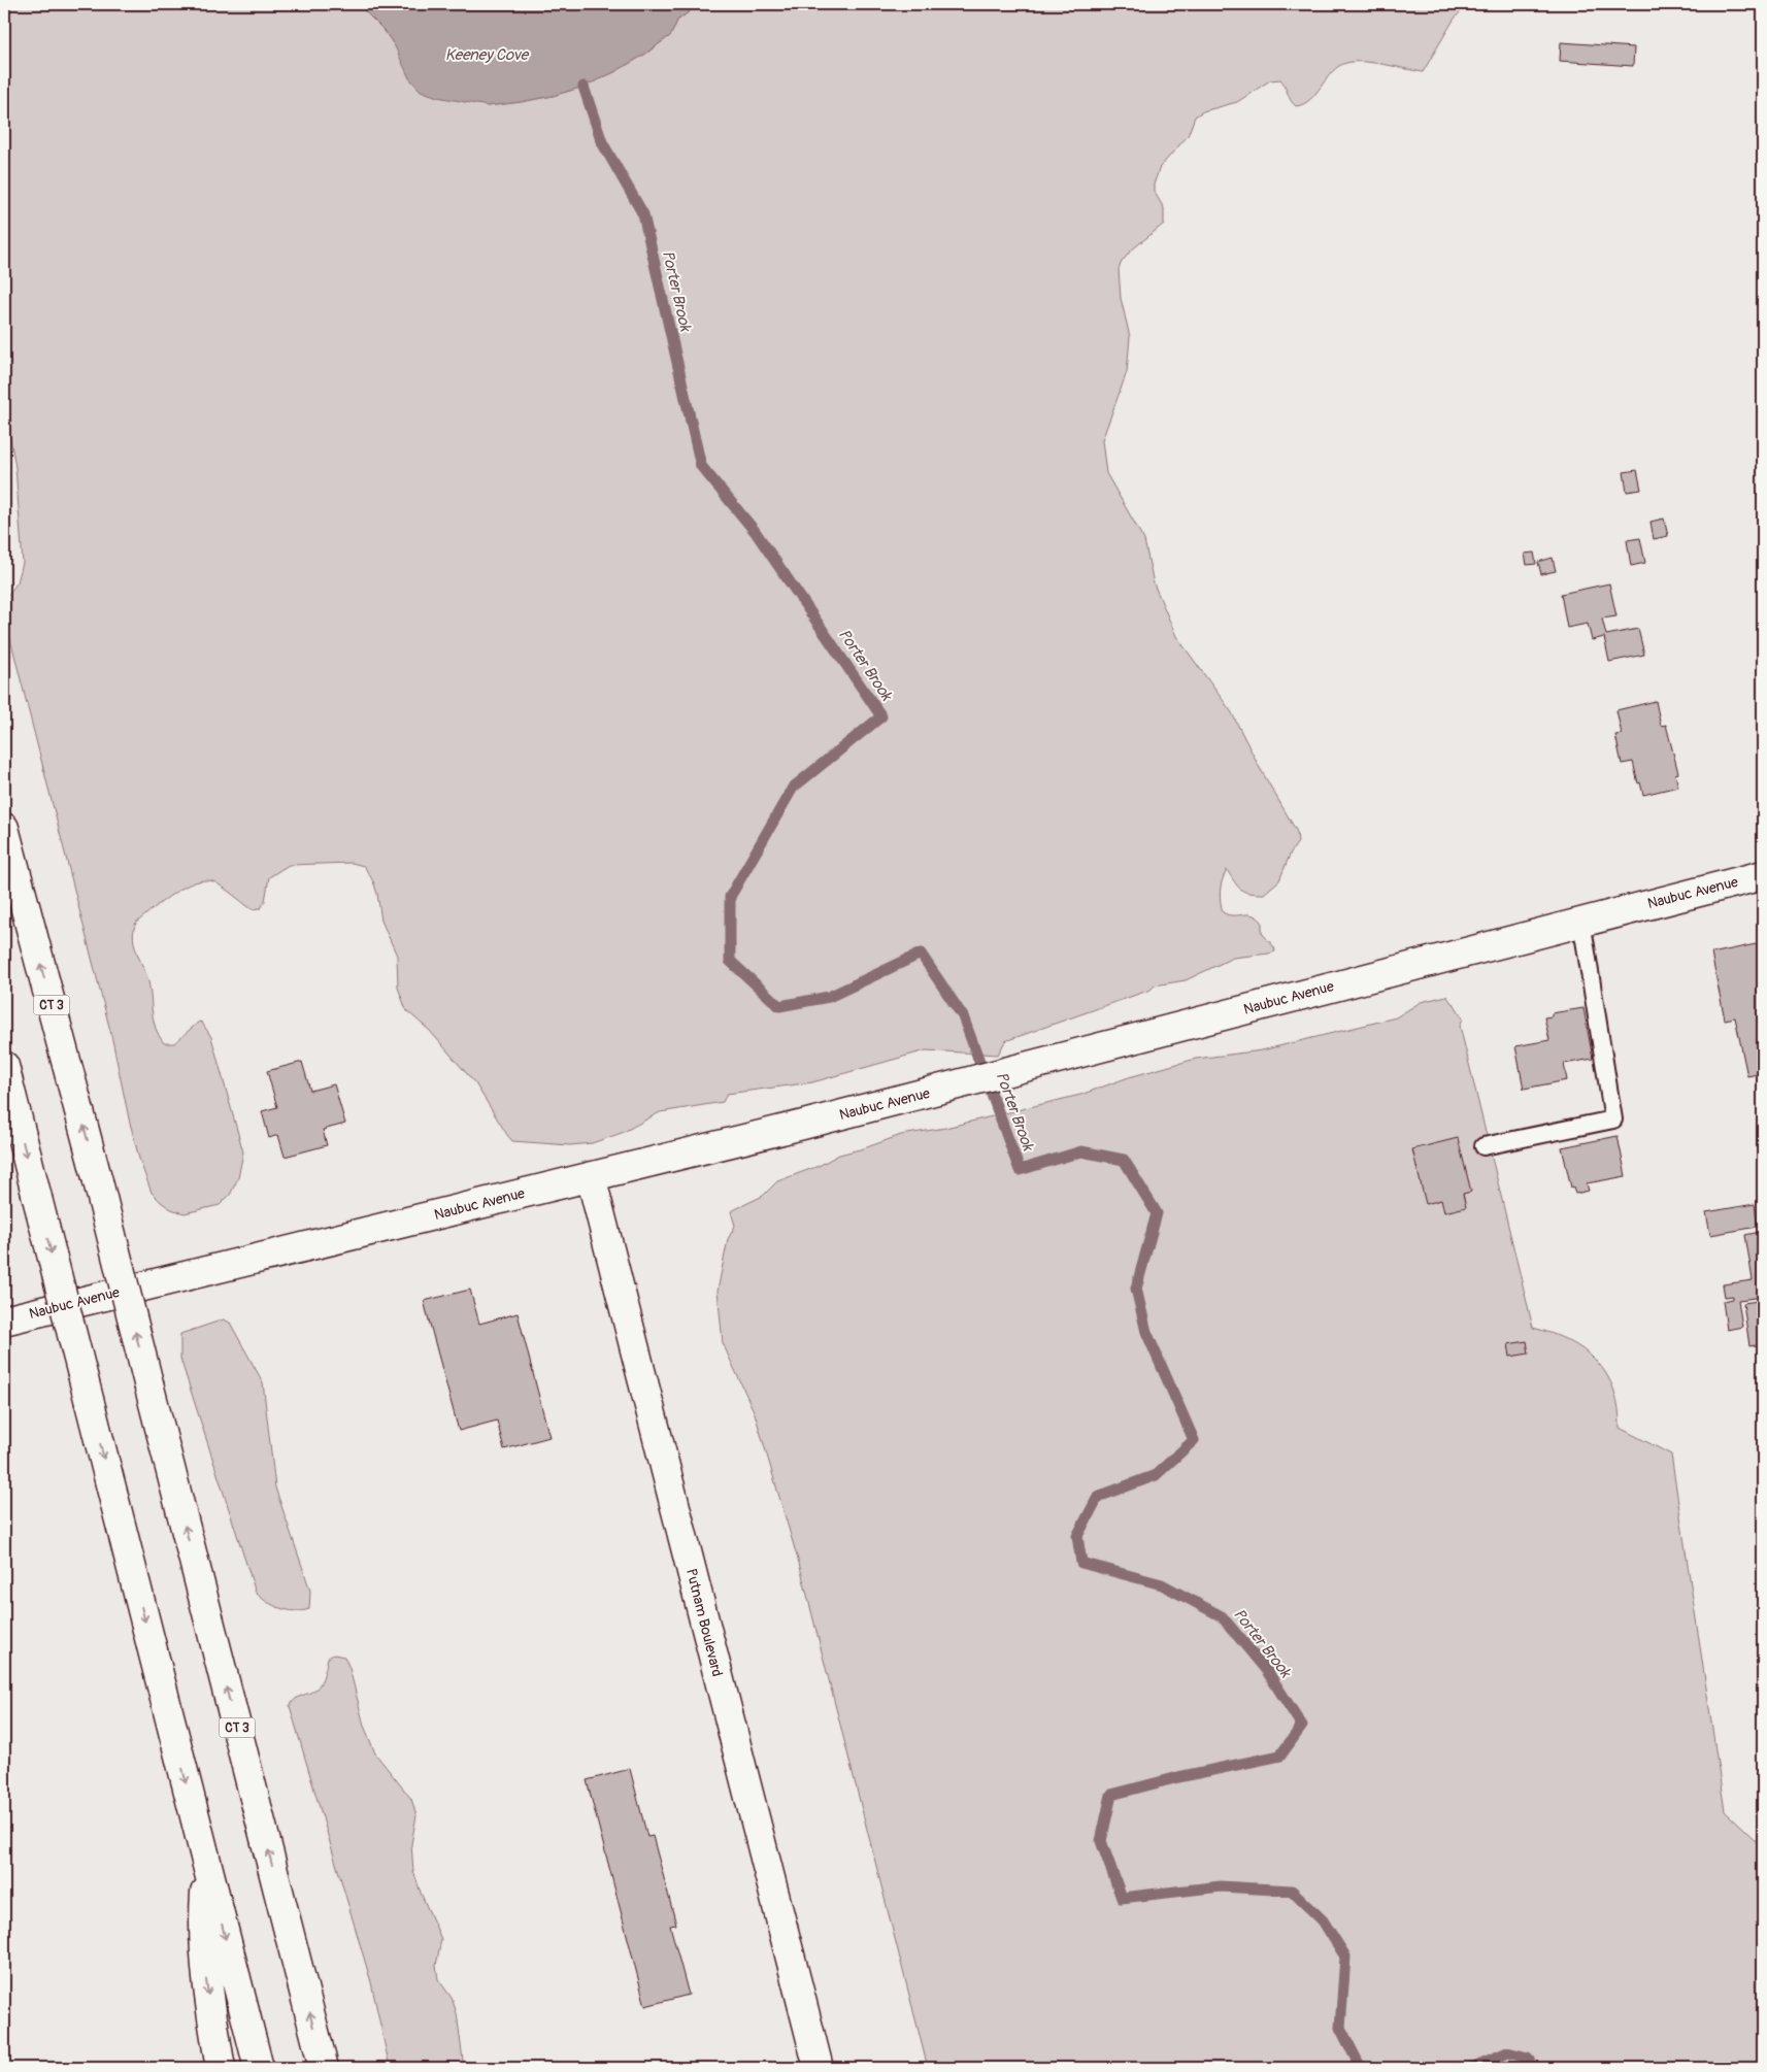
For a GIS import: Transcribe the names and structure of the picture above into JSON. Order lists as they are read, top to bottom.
{
  "streets": {
    "main road": ["Naubuc Avenue", "CT 3", "Putnam Boulevard"]
  },
  "crossings": [
    ["Naubuc Avenue", "Putnam Boulevard"]
  ],
  "water": ["Keeney Cove", "Porter Brook"]
}
